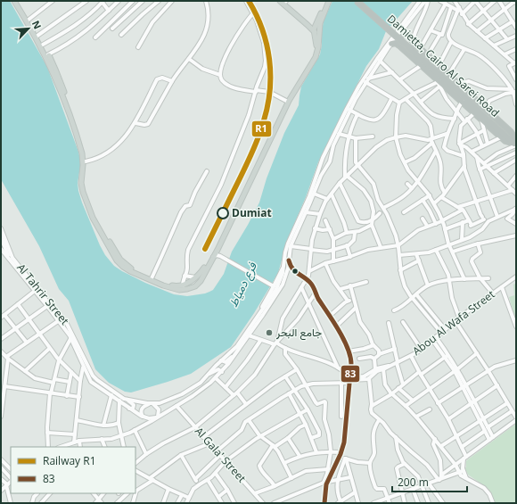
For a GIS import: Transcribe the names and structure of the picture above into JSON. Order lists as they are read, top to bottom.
{
  "streets": {
    "highway": ["Damietta, Cairo Al Sarei Road"],
    "street": ["Al Tahrir Street", "Abou Al Wafa Street", "Al Gala' Street"]
  },
  "water": ["فرع دمياط"],
  "places": ["Dumiat", "جامع البحر"],
  "lines": ["rail line R1", "transit line 83"],
  "legend": ["Railway R1", "83"],
  "scale_bar": "200 m",
  "north": "top right"
}
